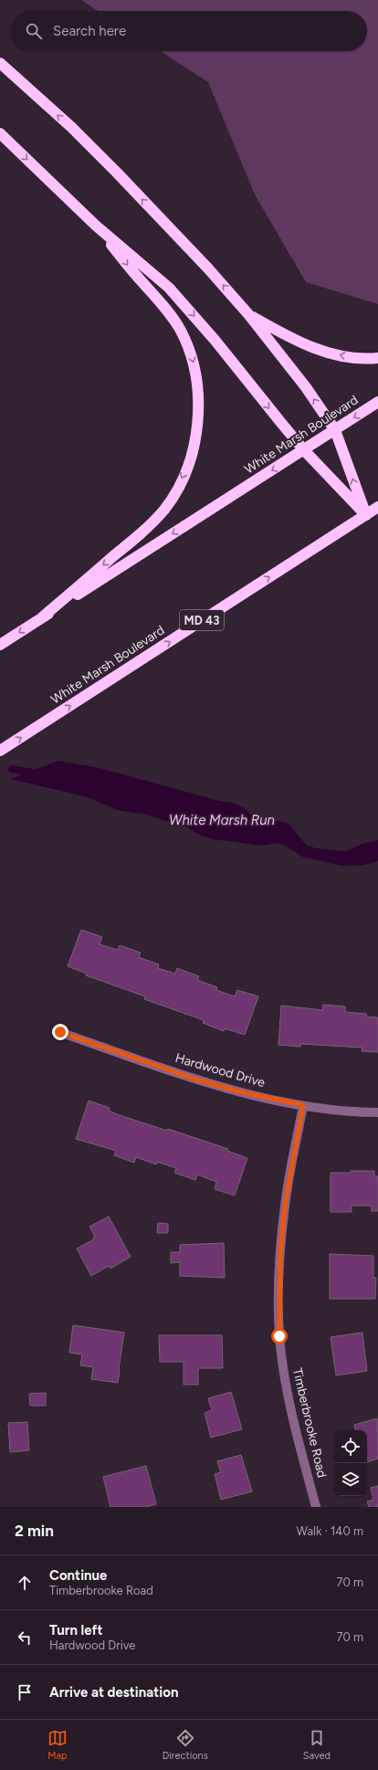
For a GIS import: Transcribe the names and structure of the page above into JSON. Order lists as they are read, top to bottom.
{
  "streets": {
    "highway": ["White Marsh Boulevard", "MD 43"],
    "street": ["Hardwood Drive", "Timberbrooke Road"]
  },
  "crossings": [
    ["Hardwood Drive", "Timberbrooke Road"]
  ],
  "water": ["White Marsh Run"],
  "page": {
    "search": "Search here",
    "heading": ["2 min", "Walk · 140 m"],
    "list": [
      ["Continue", "Timberbrooke Road", "70 m"],
      ["Turn left", "Hardwood Drive", "70 m"],
      "Arrive at destination"
    ],
    "nav": ["Map", "Directions", "Saved"]
  }
}
